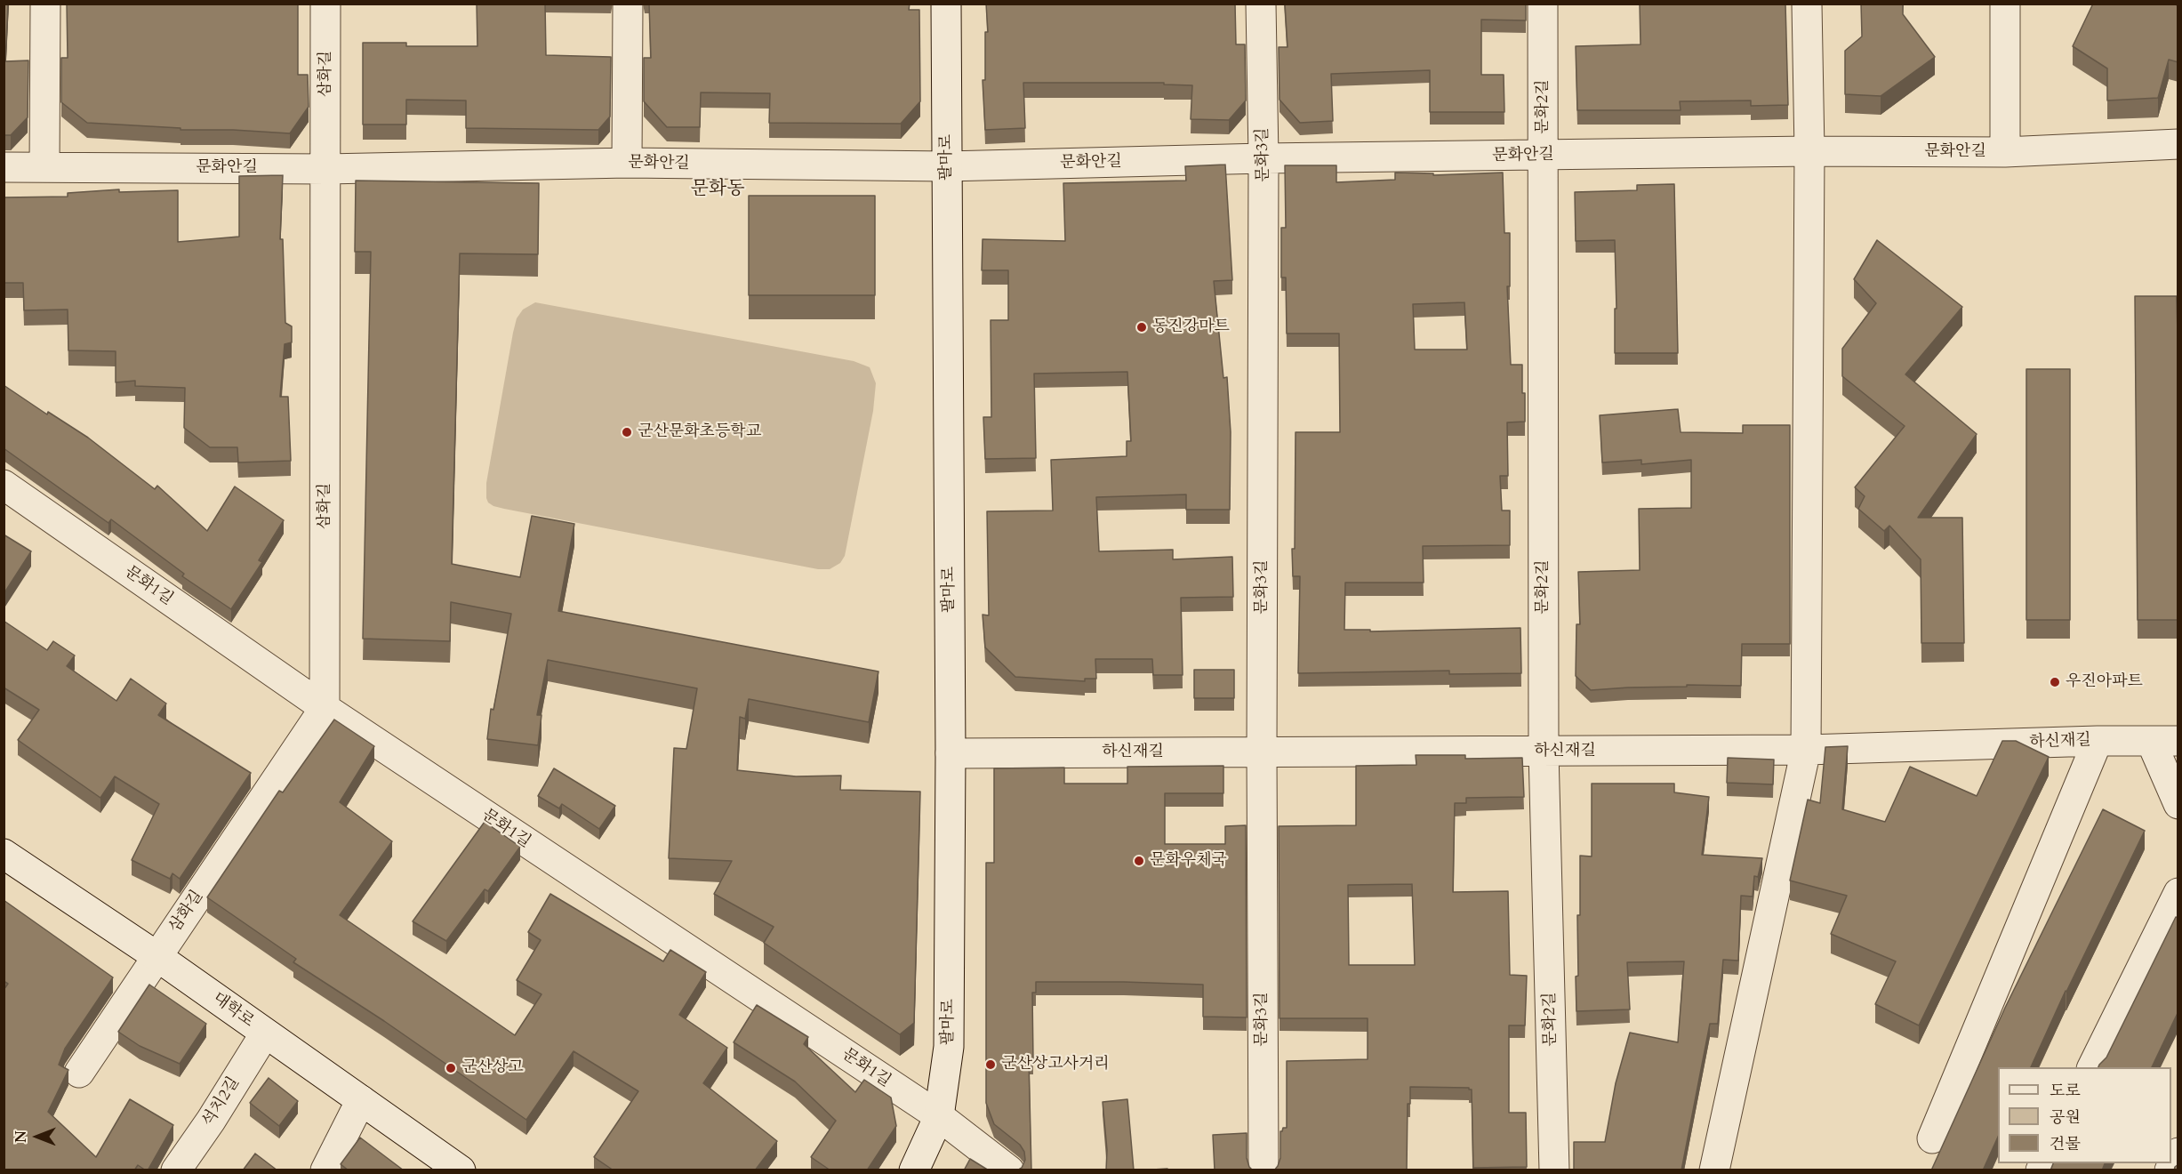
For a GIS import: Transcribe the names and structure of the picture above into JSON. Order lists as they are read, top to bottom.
{
  "streets": {
    "street": [
      "삼화길",
      "문화2길",
      "문화안길",
      "문화3길",
      "팔마로",
      "문화1길",
      "하신재길",
      "대학로",
      "석치2길"
    ]
  },
  "crossings": [
    ["삼화길", "문화안길"],
    ["삼화길", "문화1길"],
    ["삼화길", "대학로"],
    ["문화2길", "문화안길"],
    ["문화2길", "하신재길"],
    ["문화안길", "문화3길"],
    ["문화안길", "팔마로"],
    ["문화3길", "하신재길"],
    ["팔마로", "문화1길"],
    ["팔마로", "하신재길"],
    ["대학로", "석치2길"]
  ],
  "districts": ["문화동"],
  "places": [
    "동진강마트",
    "군산문화초등학교",
    "우진아파트",
    "문화우체국",
    "군산상고사거리",
    "군산상고"
  ],
  "legend": ["도로", "공원", "건물"],
  "north": "left"
}
